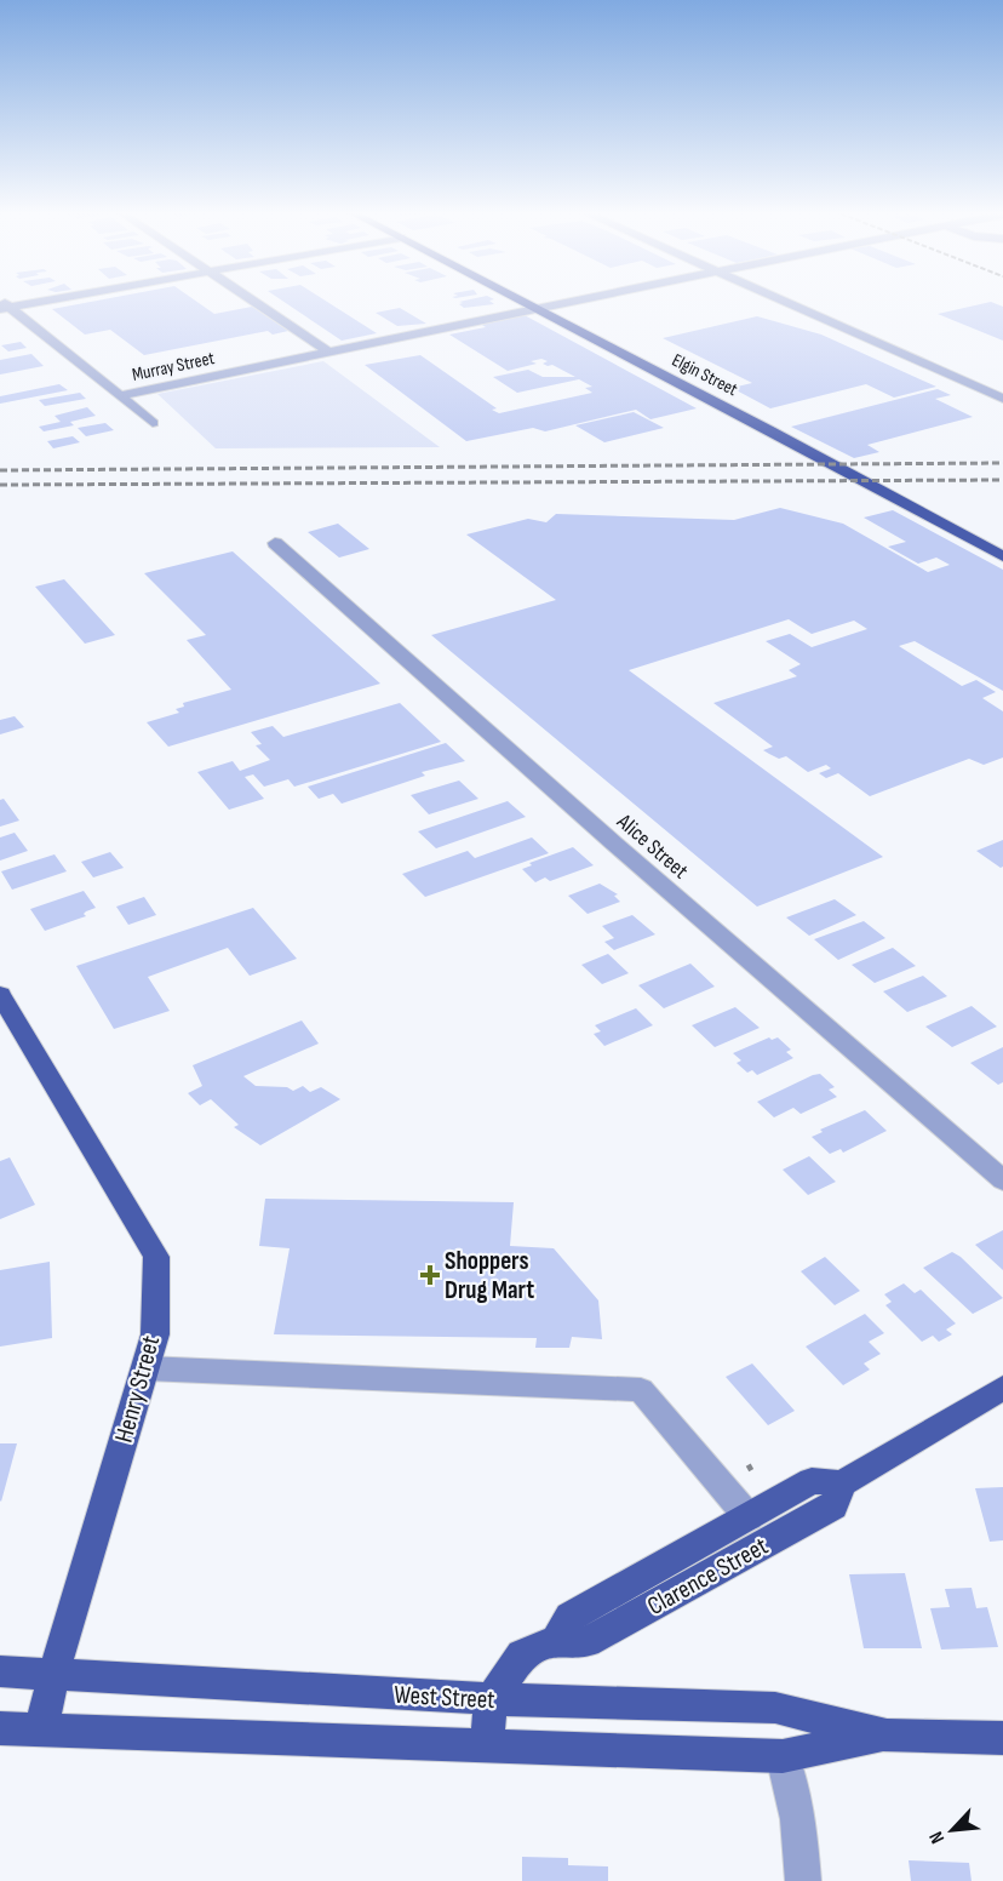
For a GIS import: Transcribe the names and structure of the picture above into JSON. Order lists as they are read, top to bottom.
{
  "streets": {
    "main road": [
      "Elgin Street",
      "Henry Street",
      "Clarence Street",
      "West Street"
    ],
    "street": ["Murray Street", "Alice Street"]
  },
  "crossings": [
    ["Murray Street", "Elgin Street"],
    ["Henry Street", "West Street"],
    ["Clarence Street", "West Street"]
  ],
  "places": {
    "health": ["Shoppers Drug Mart"]
  },
  "north": "bottom left"
}
